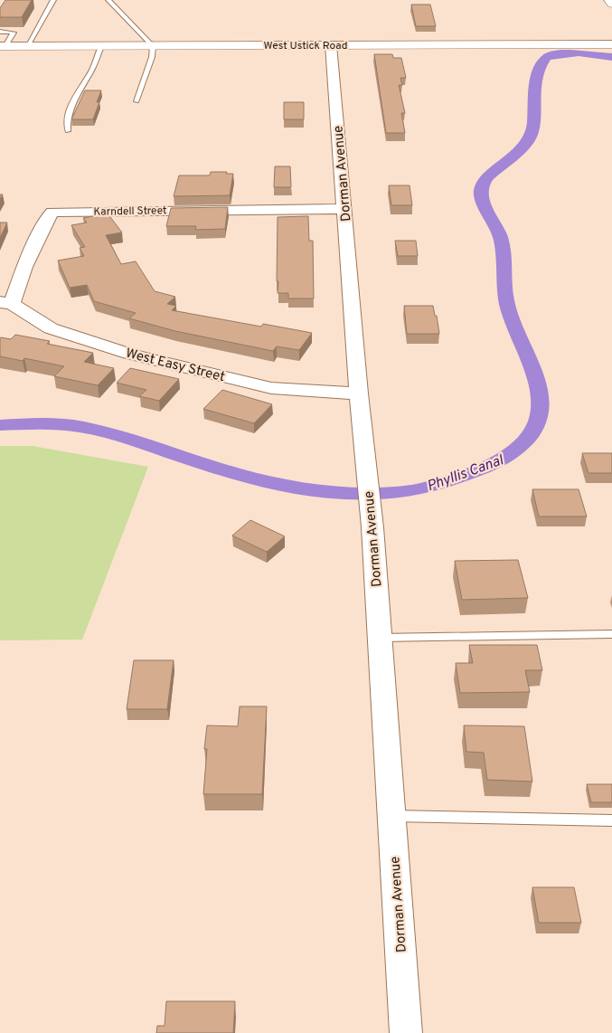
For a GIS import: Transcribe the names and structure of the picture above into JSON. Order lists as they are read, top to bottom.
{
  "streets": {
    "main road": ["West Ustick Road"],
    "street": ["Dorman Avenue", "Karndell Street", "West Easy Street"]
  },
  "crossings": [
    ["West Ustick Road", "Dorman Avenue"],
    ["Dorman Avenue", "Karndell Street"],
    ["Dorman Avenue", "West Easy Street"],
    ["Karndell Street", "West Easy Street"]
  ],
  "water": ["Phyllis Canal"]
}
